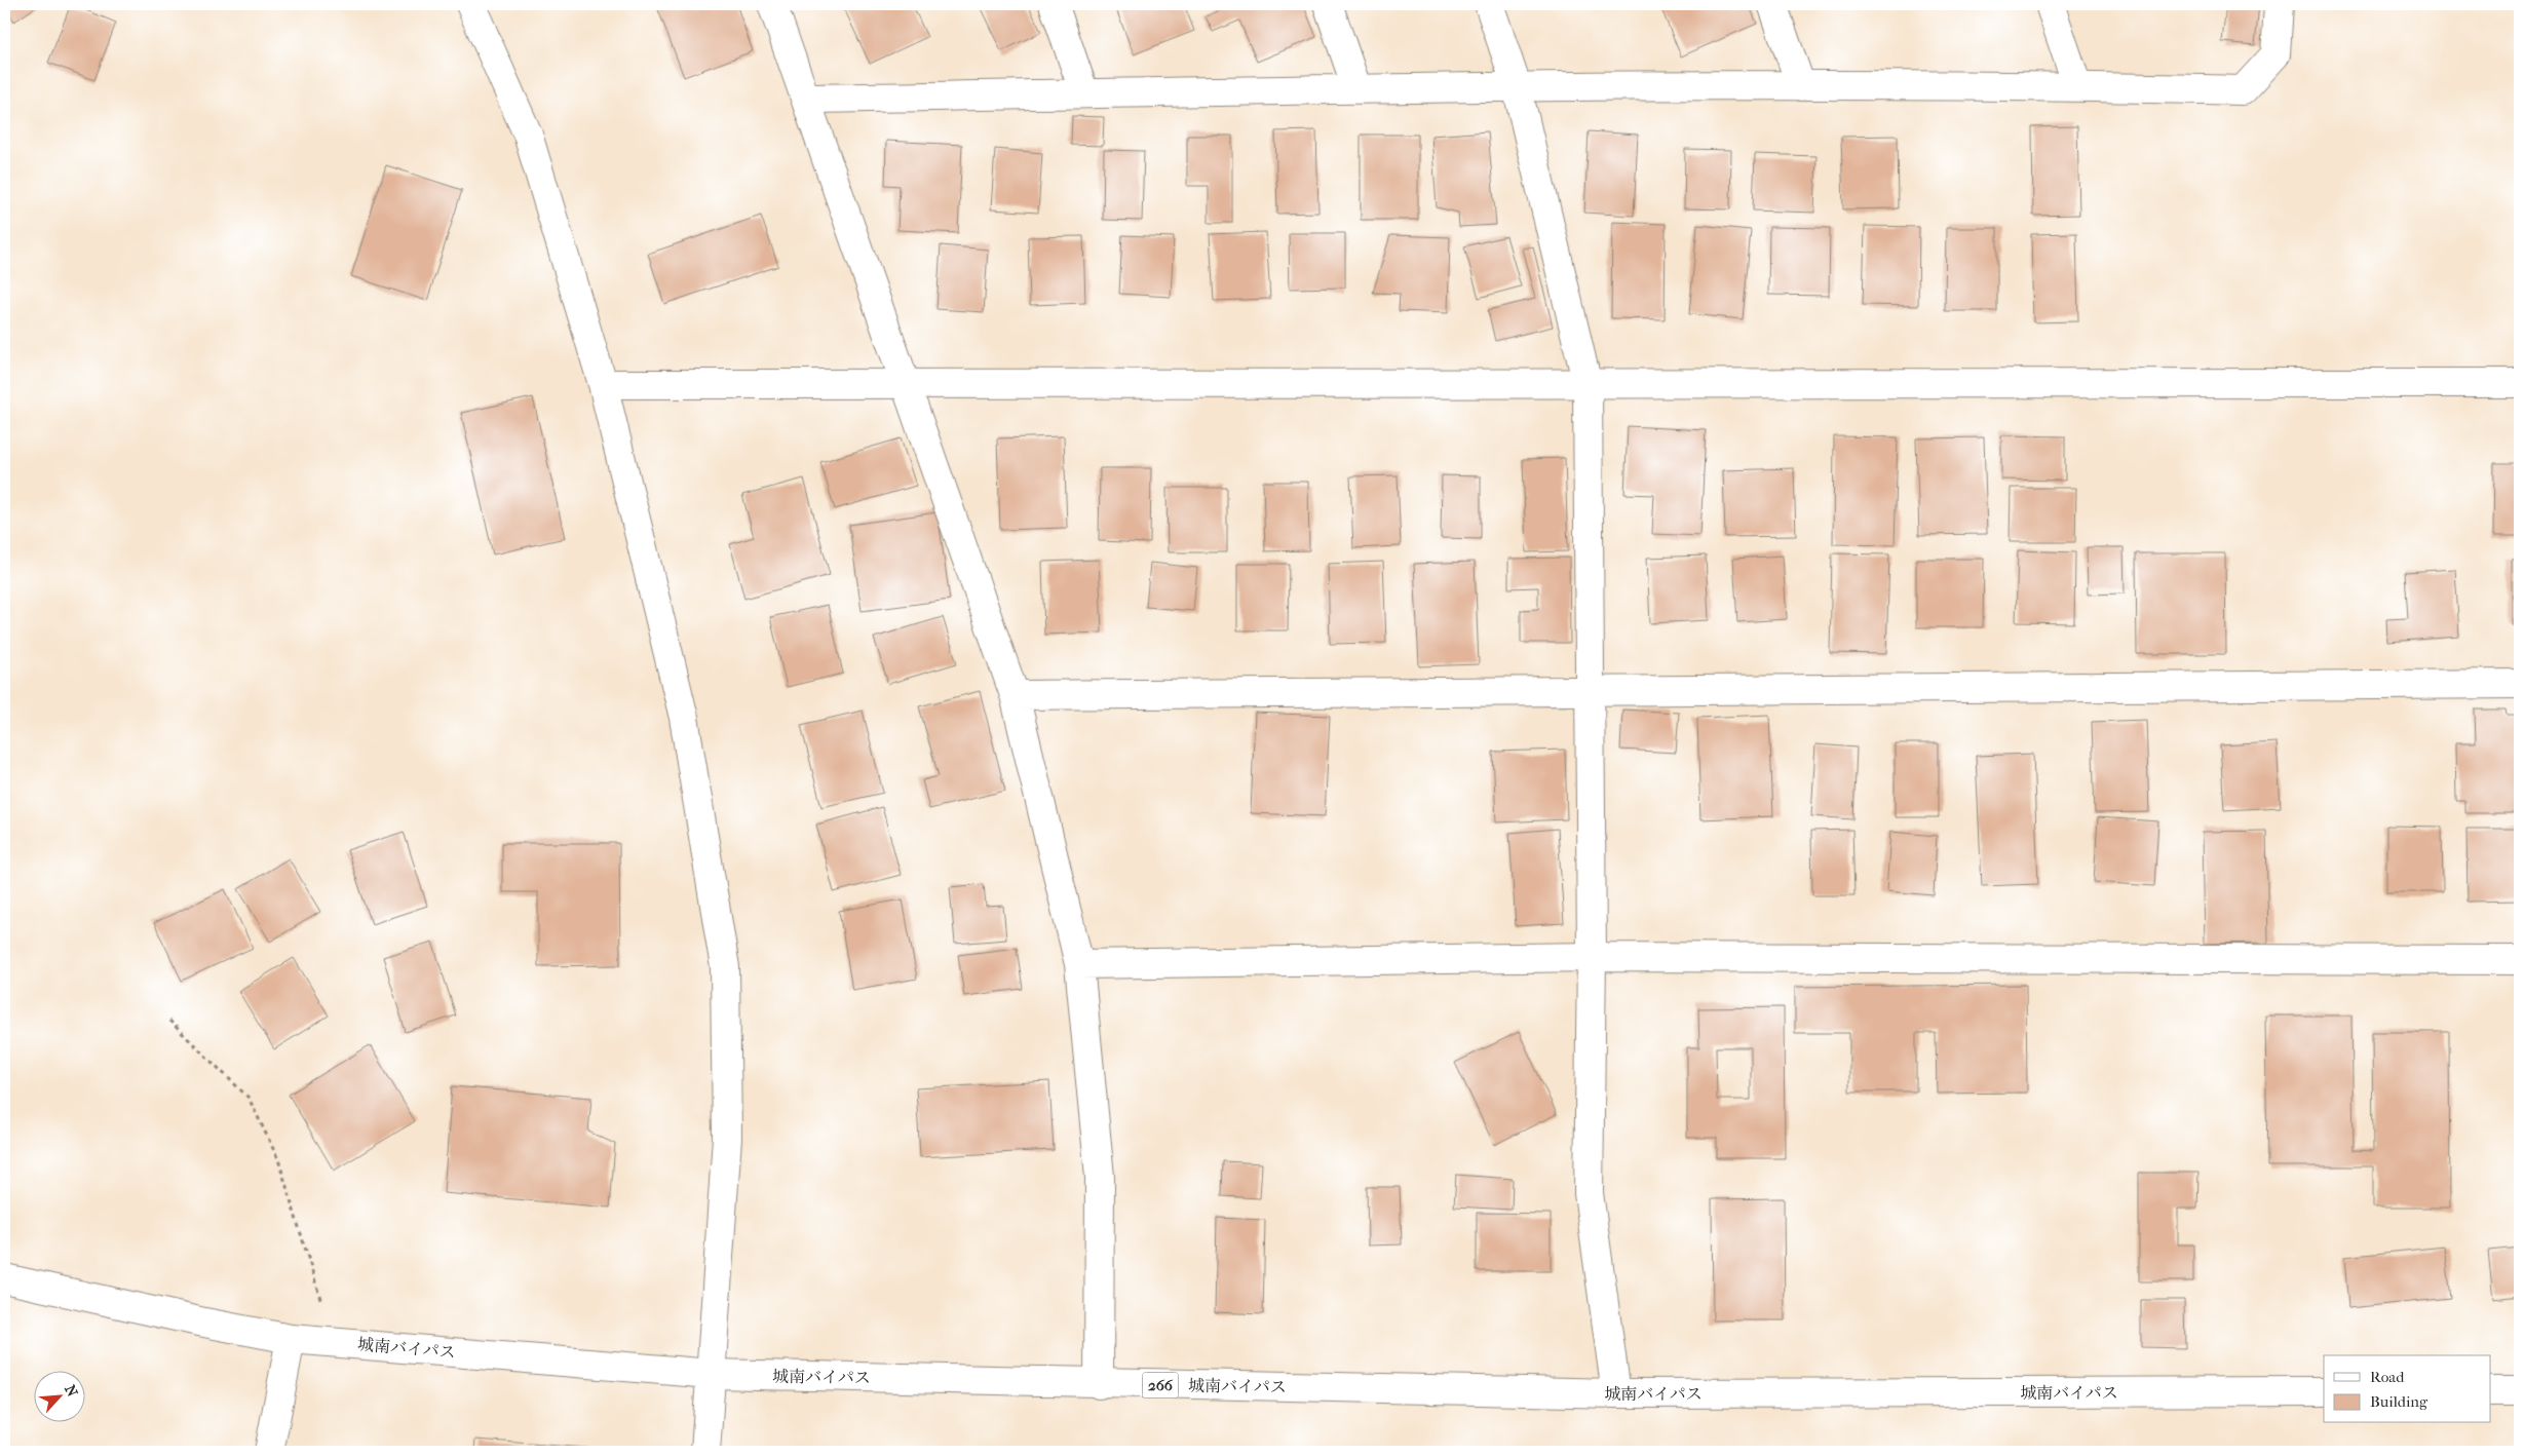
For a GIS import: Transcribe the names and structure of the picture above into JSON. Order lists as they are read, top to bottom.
{
  "streets": {
    "main road": ["城南バイパス", "266"]
  },
  "legend": ["Road", "Building"],
  "north": "top right"
}
